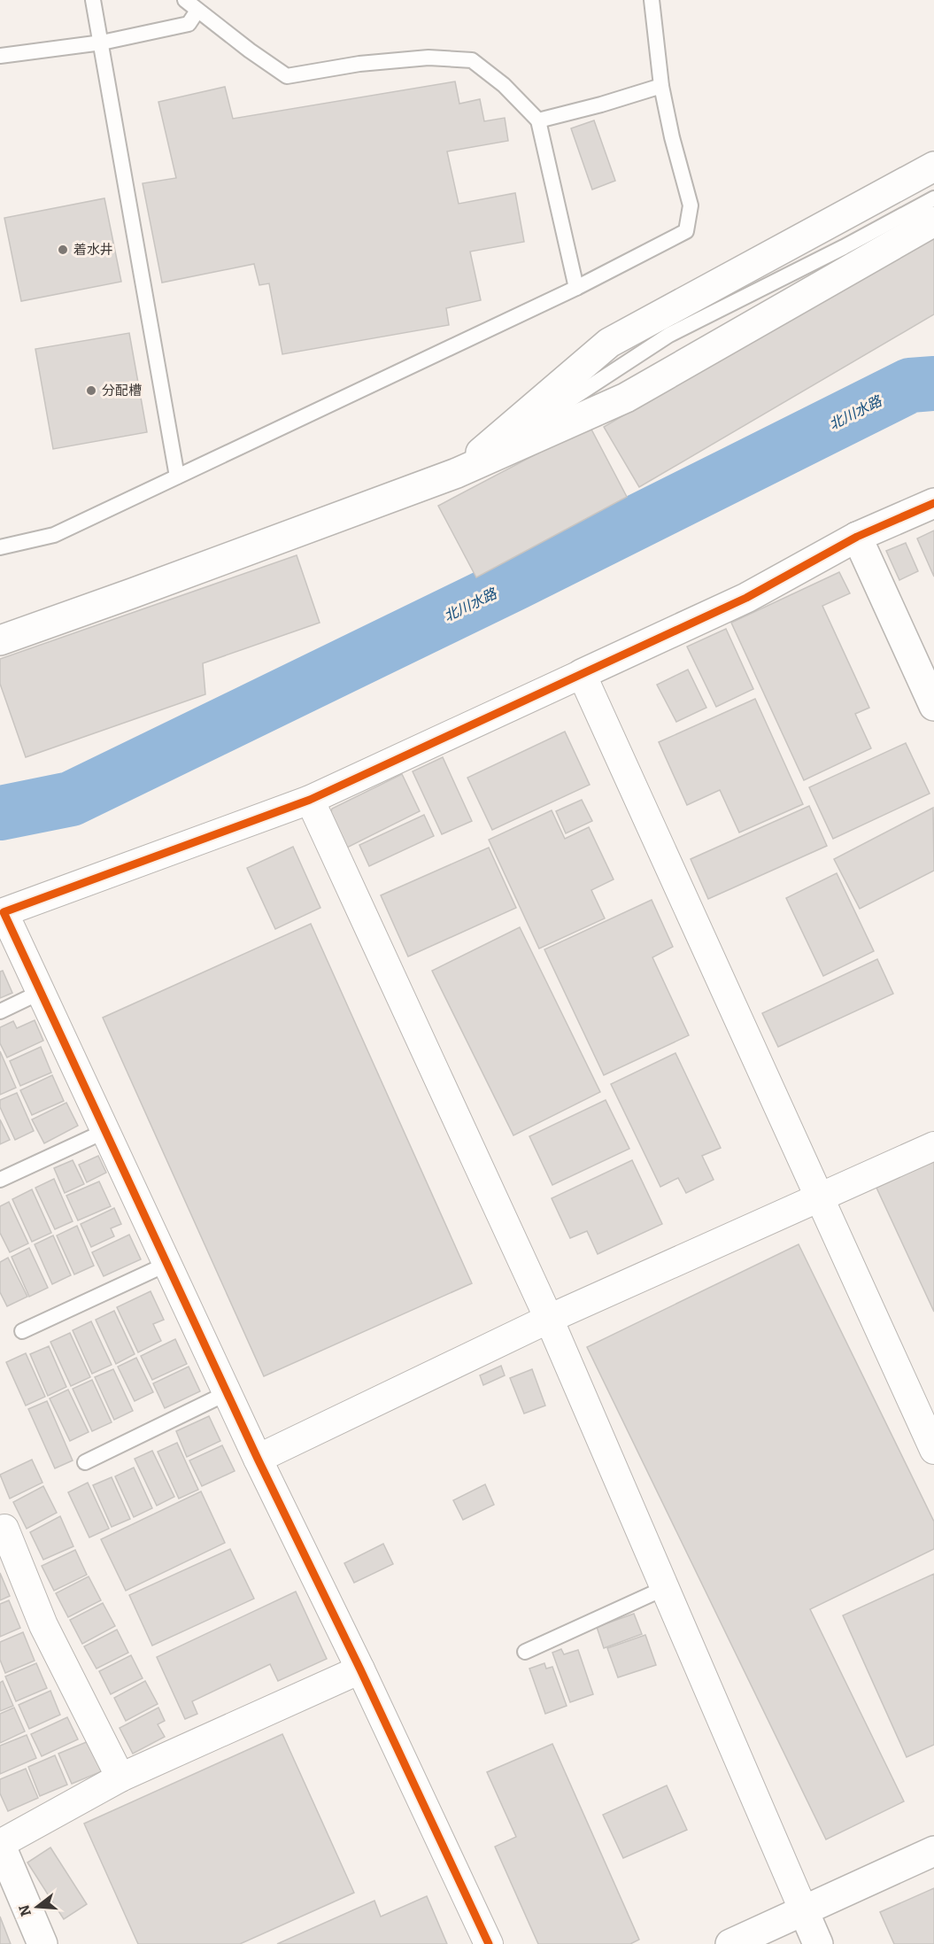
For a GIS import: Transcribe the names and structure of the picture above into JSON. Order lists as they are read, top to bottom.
{
  "water": ["北川水路"],
  "places": ["着水井", "分配槽"],
  "north": "left"
}
